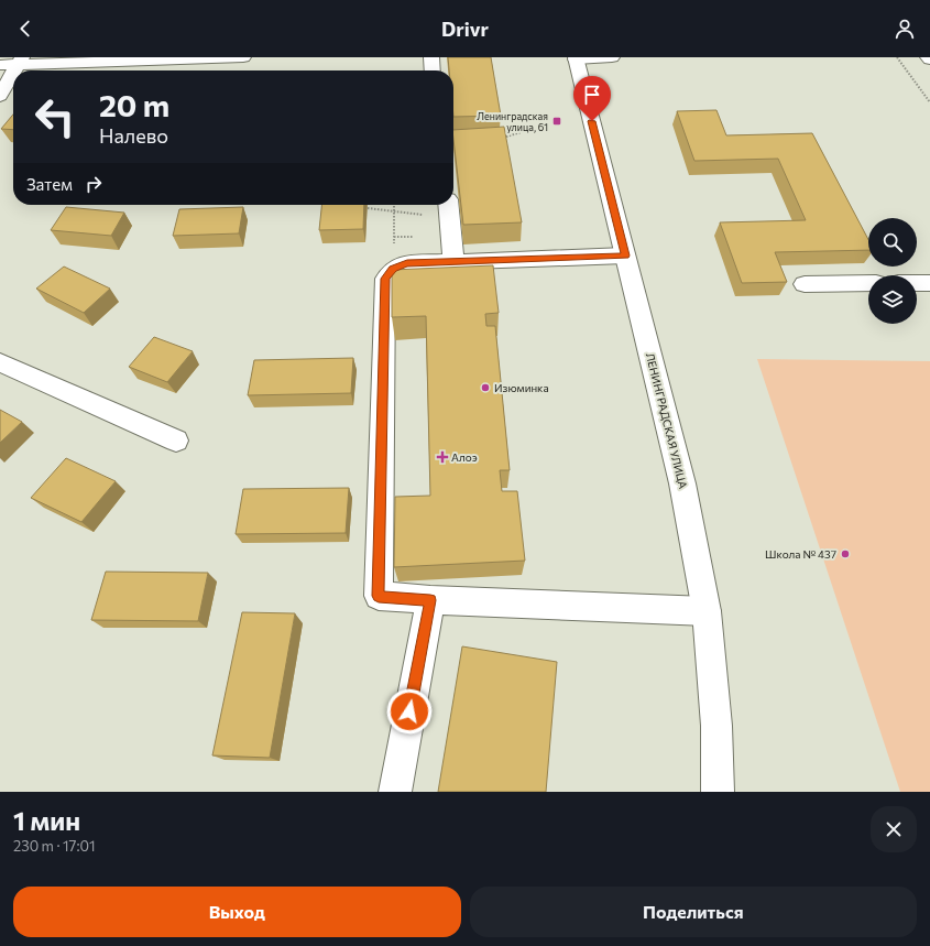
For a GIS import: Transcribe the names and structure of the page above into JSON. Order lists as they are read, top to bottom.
{
  "streets": {
    "main road": ["ЛЕНИНГРАДСКАЯ УЛИЦА"]
  },
  "places": {
    "transit": ["Ленинградская улица, 61"],
    "other": ["Изюминка", "Школа № 437"],
    "health": ["Алоэ"]
  },
  "page": {
    "header": "Drivr",
    "turn": ["20 m", "Налево"],
    "then": "Затем",
    "heading": ["1 мин", "230 m · 17:01"],
    "buttons": ["Выход", "Поделиться"]
  }
}
